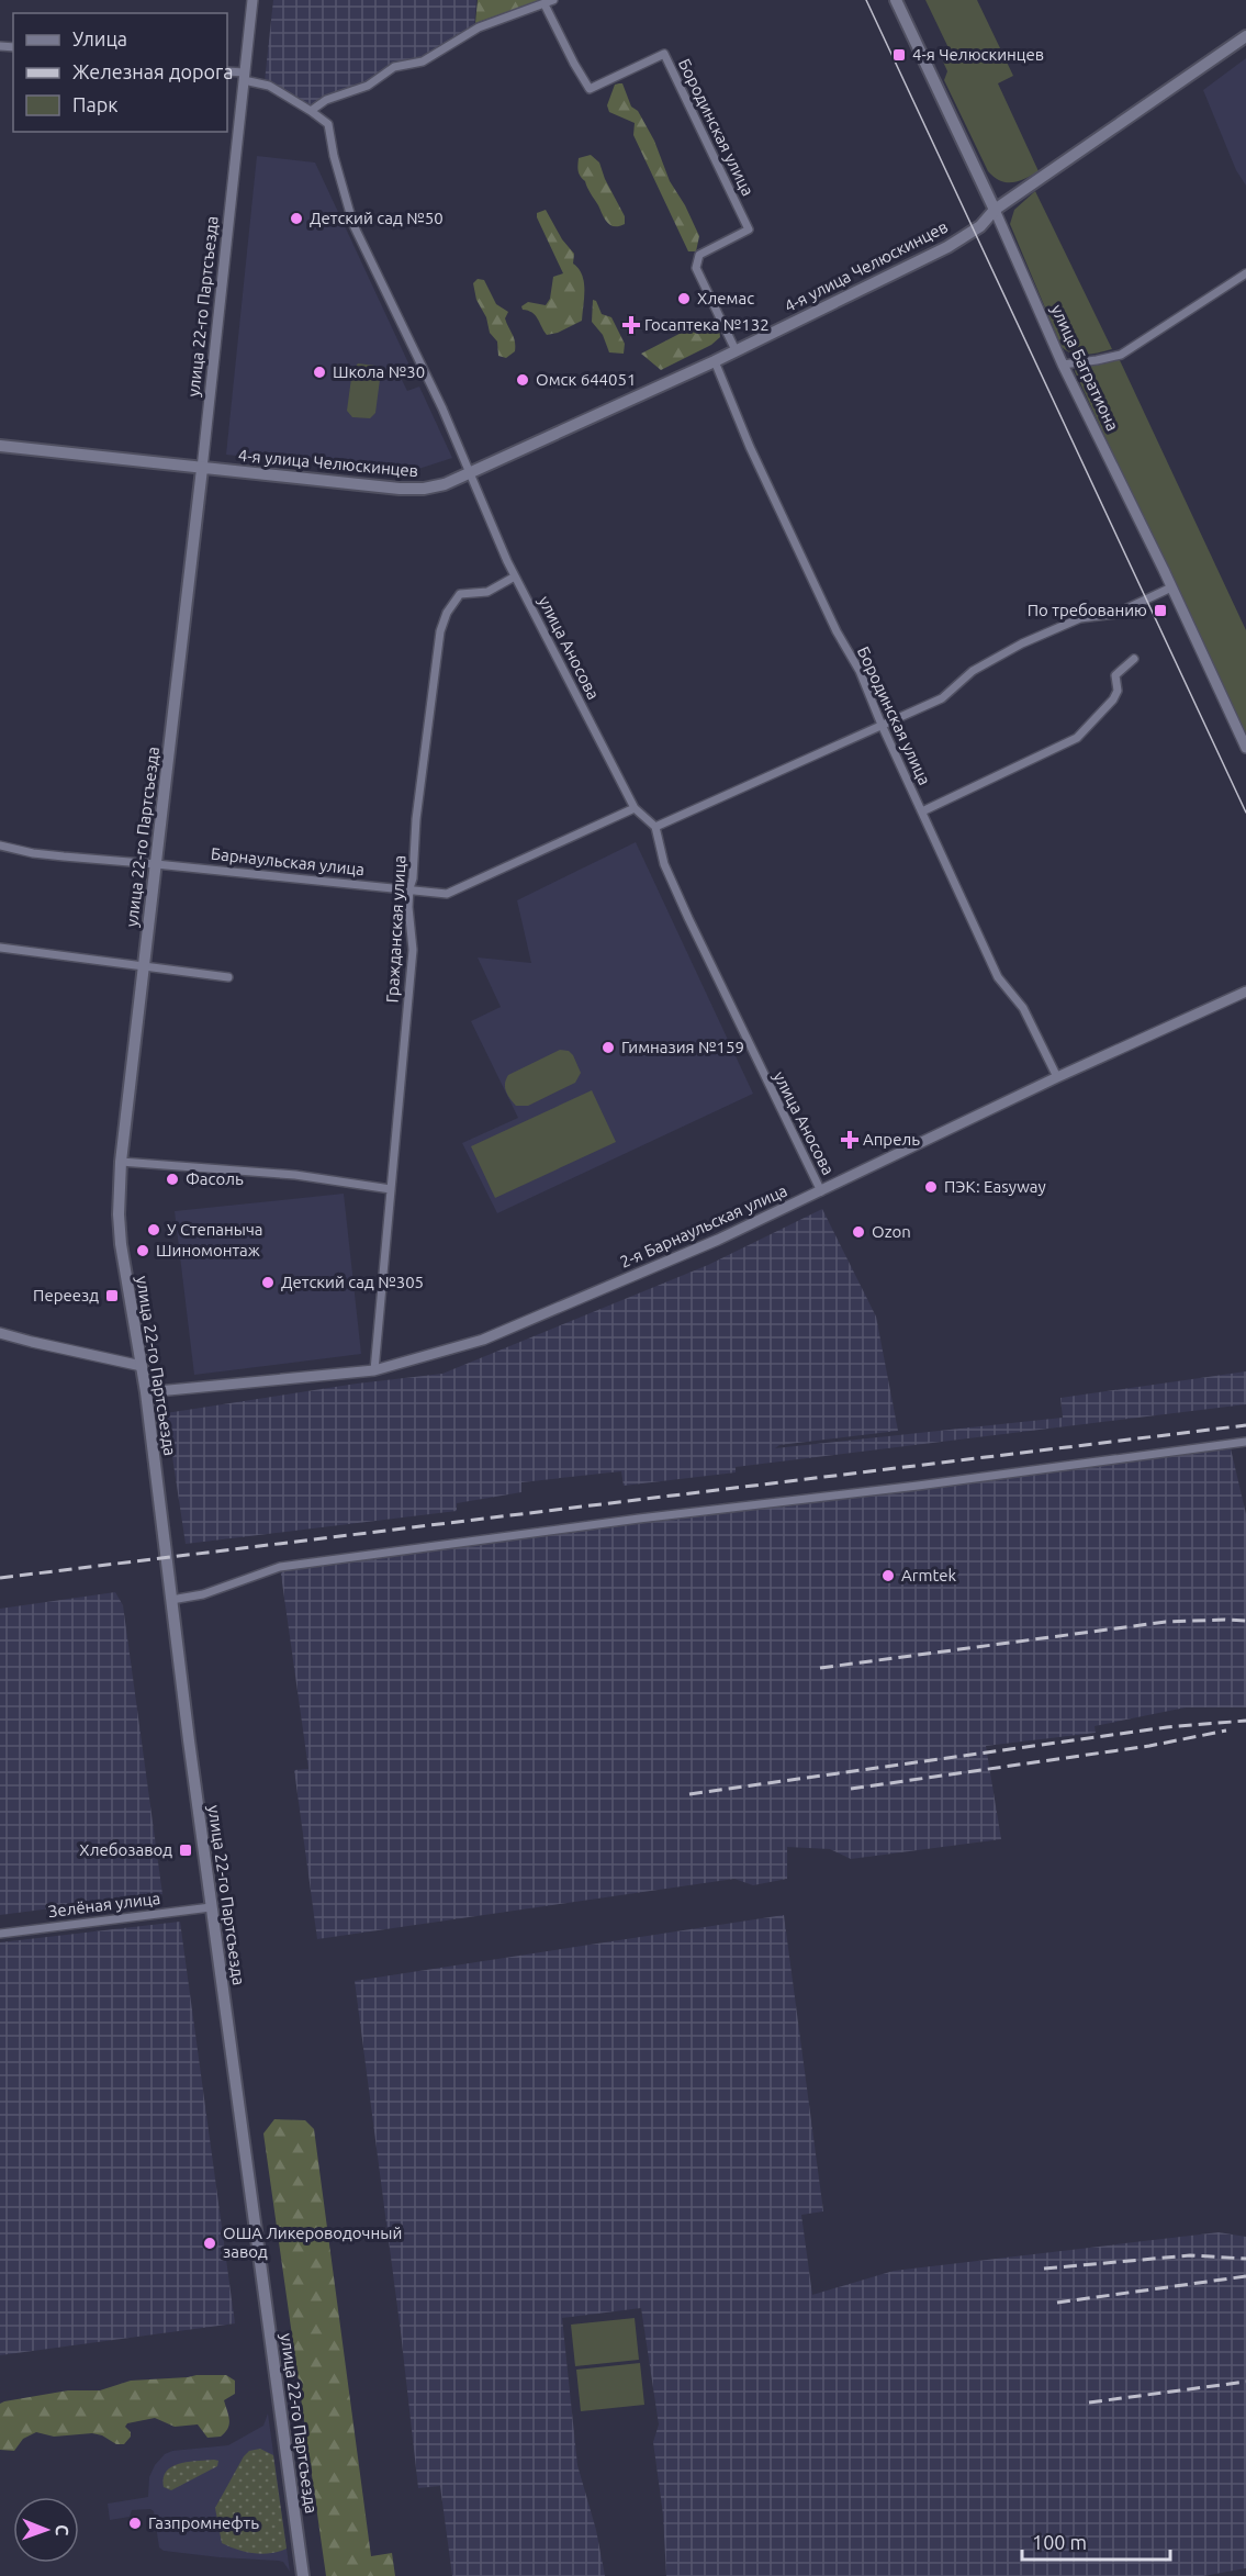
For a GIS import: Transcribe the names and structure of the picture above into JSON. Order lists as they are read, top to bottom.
{
  "streets": {
    "main road": ["4-я улица Челюскинцев", "улица 22-го Партсъезда", "улица Багратиона"],
    "street": [
      "Бородинская улица",
      "улица Аносова",
      "Барнаульская улица",
      "Гражданская улица",
      "2-я Барнаульская улица",
      "Зелёная улица"
    ]
  },
  "crossings": [
    ["Бородинская улица", "4-я улица Челюскинцев"],
    ["Бородинская улица", "2-я Барнаульская улица"],
    ["4-я улица Челюскинцев", "улица 22-го Партсъезда"],
    ["4-я улица Челюскинцев", "улица Багратиона"],
    ["4-я улица Челюскинцев", "улица Аносова"],
    ["улица 22-го Партсъезда", "улица Аносова"],
    ["улица 22-го Партсъезда", "Барнаульская улица"],
    ["улица 22-го Партсъезда", "2-я Барнаульская улица"],
    ["улица 22-го Партсъезда", "Зелёная улица"],
    ["улица Аносова", "Барнаульская улица"],
    ["улица Аносова", "Гражданская улица"],
    ["улица Аносова", "2-я Барнаульская улица"],
    ["Барнаульская улица", "Гражданская улица"],
    ["Гражданская улица", "2-я Барнаульская улица"]
  ],
  "places": {
    "transit": [
      "4-я Челюскинцев",
      "По требованию",
      "Переезд",
      "Хлебозавод"
    ],
    "other": [
      "Детский сад №50",
      "Хлемас",
      "Школа №30",
      "Омск 644051",
      "Гимназия №159",
      "Фасоль",
      "ПЭК: Easyway",
      "У Степаныча",
      "Ozon",
      "Шиномонтаж",
      "Детский сад №305",
      "Armtek",
      "ОША Ликероводочный завод",
      "Газпромнефть"
    ],
    "health": ["Госаптека №132", "Апрель"]
  },
  "legend": ["Улица", "Железная дорога", "Парк"],
  "scale_bar": "100 m",
  "north": "right"
}
